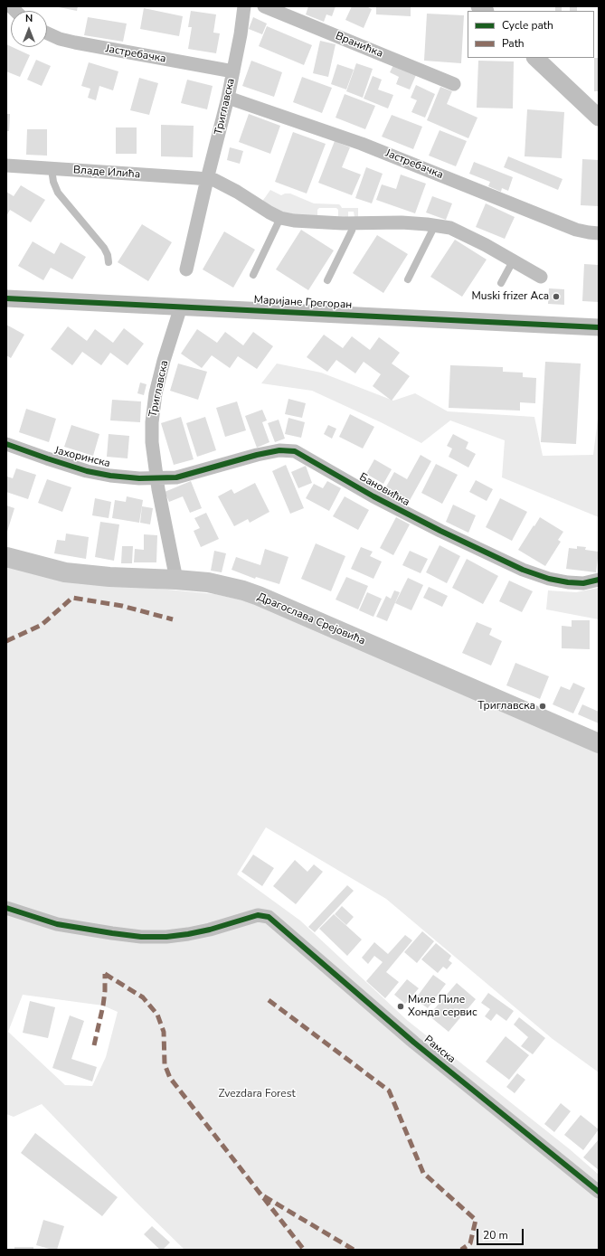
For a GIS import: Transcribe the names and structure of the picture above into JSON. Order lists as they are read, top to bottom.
{
  "streets": {
    "main road": ["Драгослава Срејовића"],
    "street": [
      "Вранићка",
      "Јастребачка",
      "Триглавска",
      "Владе Илића",
      "Маријане Грегоран",
      "Јахоринска",
      "Бановићка",
      "Рамска"
    ]
  },
  "crossings": [
    ["Јастребачка", "Триглавска"],
    ["Триглавска", "Владе Илића"],
    ["Триглавска", "Маријане Грегоран"],
    ["Триглавска", "Јахоринска"],
    ["Триглавска", "Бановићка"],
    ["Триглавска", "Драгослава Срејовића"],
    ["Јахоринска", "Бановићка"]
  ],
  "parks": ["Zvezdara Forest"],
  "places": ["Muski frizer Aca", "Триглавска", "Миле Пиле Хонда сервис"],
  "legend": ["Cycle path", "Path"],
  "scale_bar": "20 m",
  "north": "top"
}
